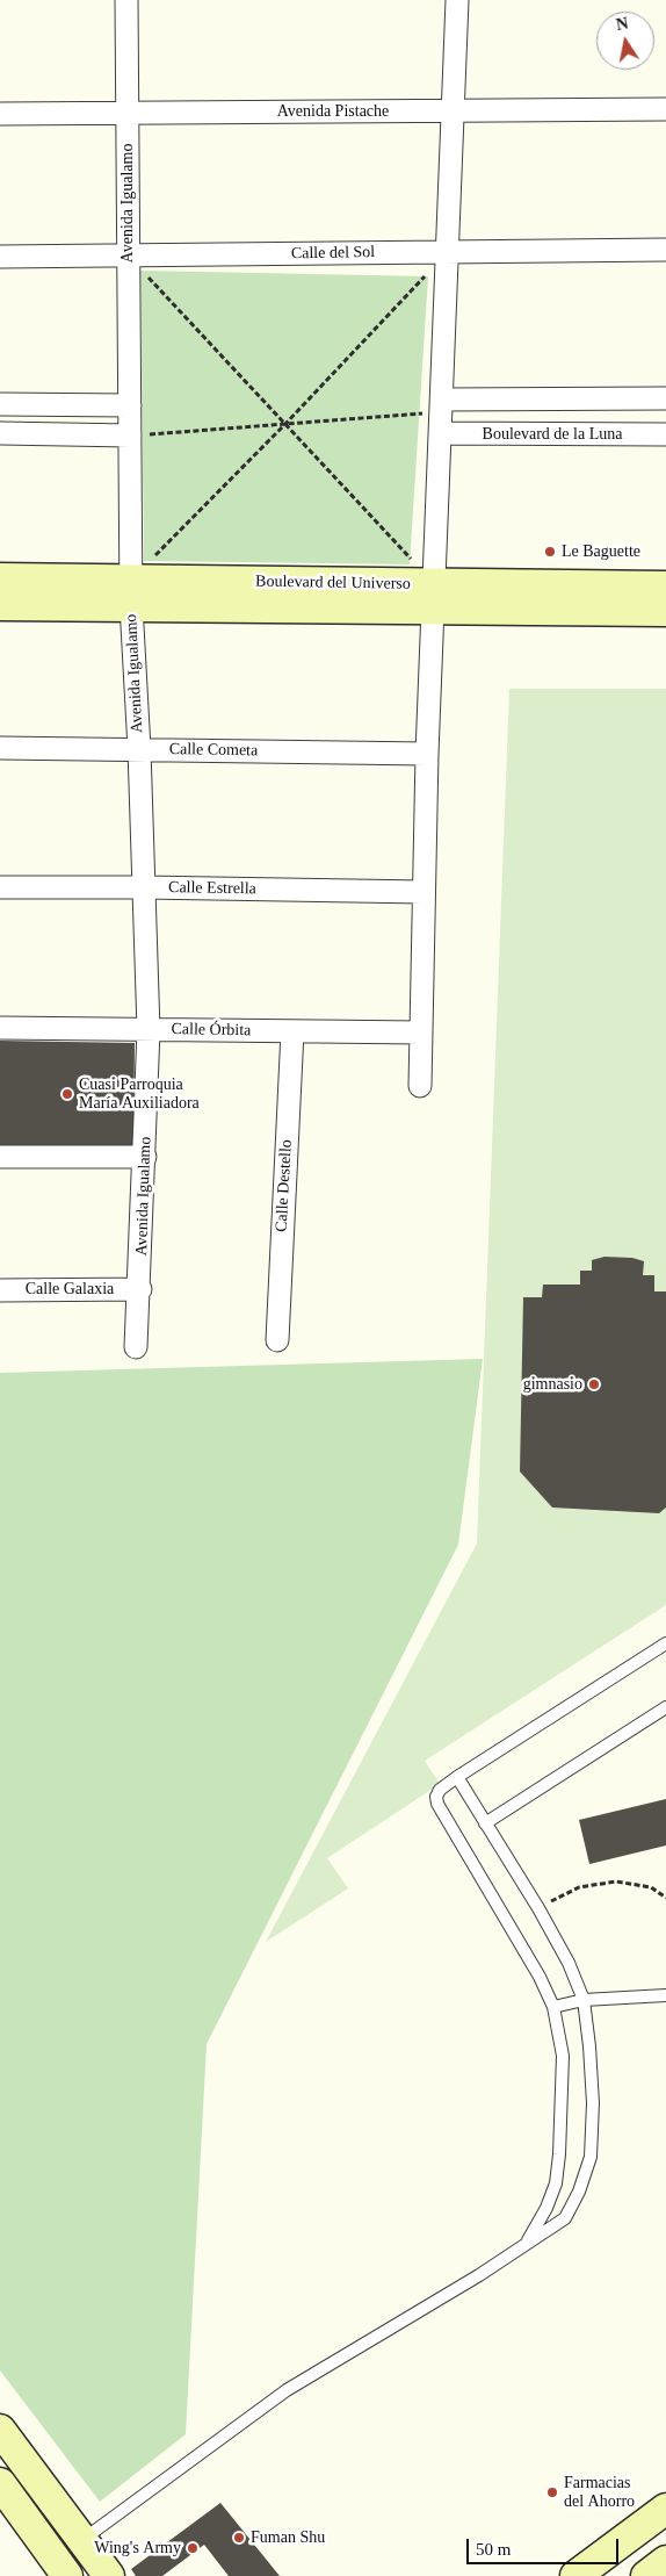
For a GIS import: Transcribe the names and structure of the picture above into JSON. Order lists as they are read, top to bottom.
{
  "streets": {
    "street": [
      "Avenida Pistache",
      "Avenida Igualamo",
      "Calle del Sol",
      "Boulevard de la Luna",
      "Boulevard del Universo",
      "Calle Cometa",
      "Calle Estrella",
      "Calle Órbita",
      "Calle Destello",
      "Calle Galaxia"
    ]
  },
  "crossings": [
    ["Avenida Pistache", "Avenida Igualamo"],
    ["Avenida Igualamo", "Calle del Sol"],
    ["Avenida Igualamo", "Boulevard del Universo"],
    ["Avenida Igualamo", "Calle Cometa"],
    ["Avenida Igualamo", "Calle Estrella"],
    ["Avenida Igualamo", "Calle Órbita"],
    ["Avenida Igualamo", "Calle Galaxia"],
    ["Calle Órbita", "Calle Destello"]
  ],
  "places": [
    "Le Baguette",
    "Cuasi Parroquia María Auxiliadora",
    "gimnasio",
    "Farmacias del Ahorro",
    "Fuman Shu",
    "Wing's Army"
  ],
  "scale_bar": "50 m",
  "north": "top"
}
